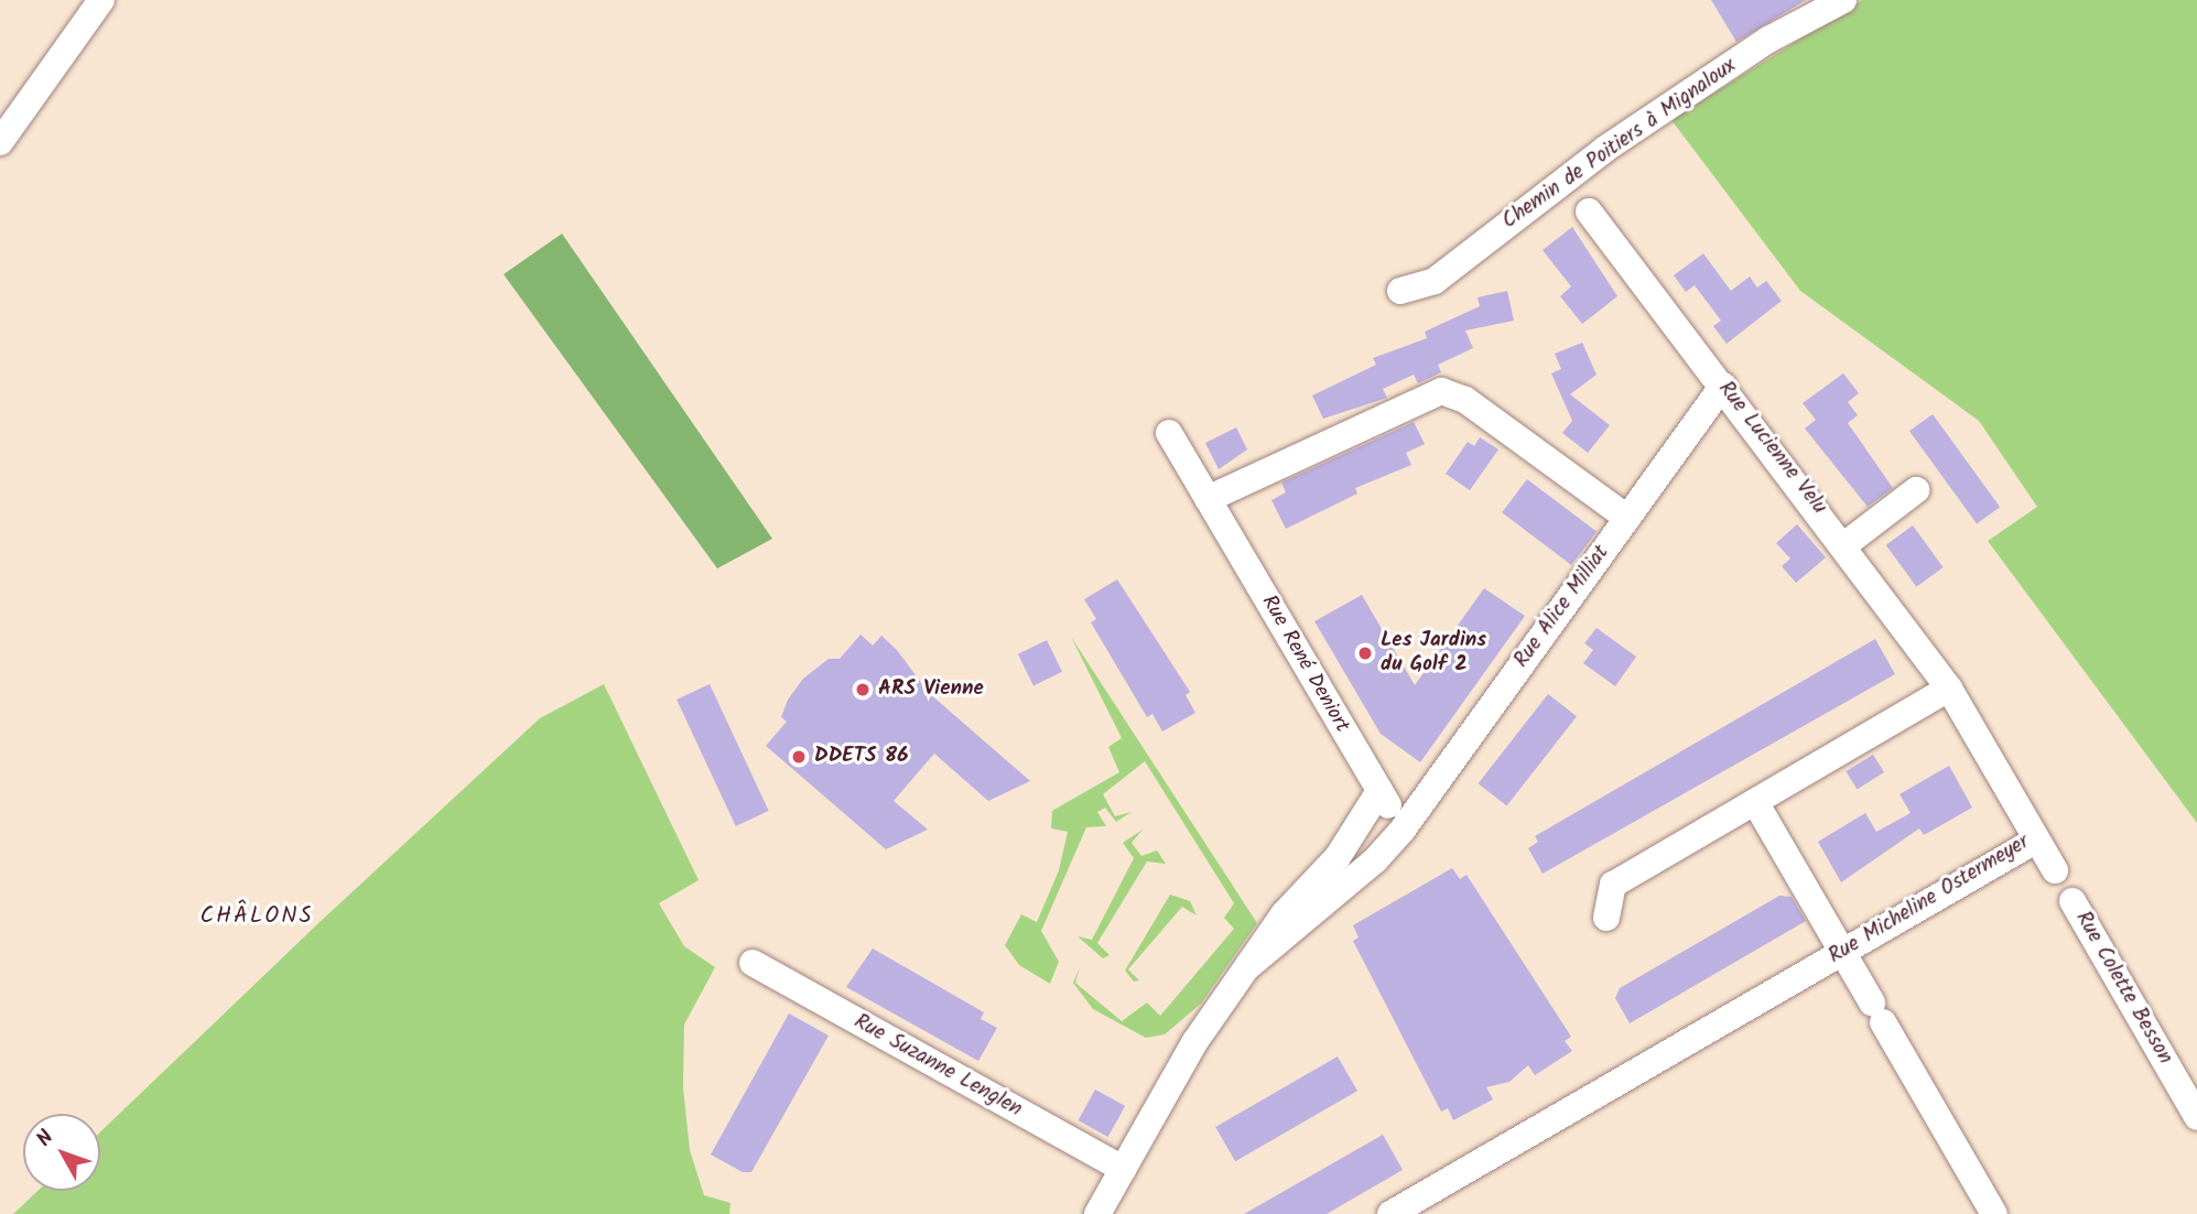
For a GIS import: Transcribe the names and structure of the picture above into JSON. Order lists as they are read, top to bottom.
{
  "streets": {
    "street": [
      "Chemin de Poitiers à Mignaloux",
      "Rue Lucienne Velu",
      "Rue Alice Milliat",
      "Rue René Deniort",
      "Rue Micheline Ostermeyer",
      "Rue Colette Besson",
      "Rue Suzanne Lenglen"
    ]
  },
  "crossings": [
    ["Rue Lucienne Velu", "Rue Alice Milliat"],
    ["Rue Lucienne Velu", "Rue Micheline Ostermeyer"],
    ["Rue Alice Milliat", "Rue René Deniort"]
  ],
  "districts": ["CHÂLONS"],
  "places": ["Les Jardins du Golf 2", "ARS Vienne", "DDETS 86"],
  "north": "top left"
}
